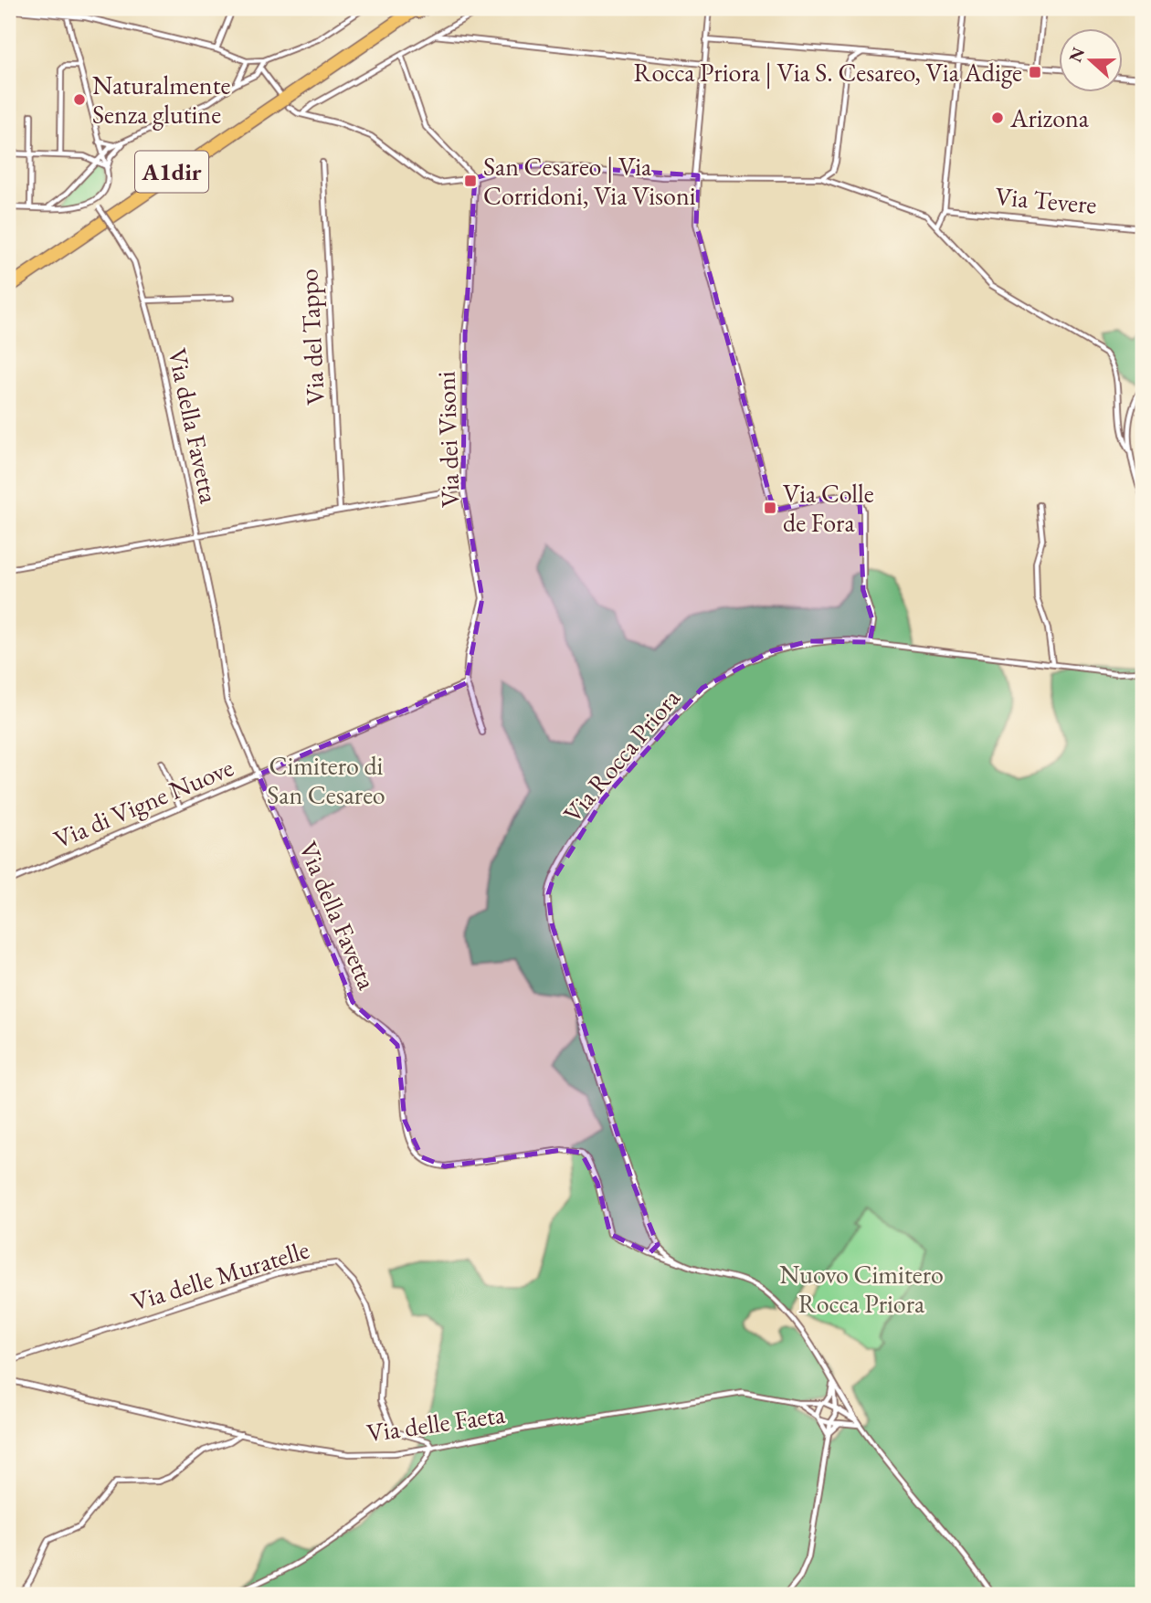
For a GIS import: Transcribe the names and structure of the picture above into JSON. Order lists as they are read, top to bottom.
{
  "streets": {
    "highway": ["A1dir"],
    "street": [
      "Via Tevere",
      "Via del Tappo",
      "Via della Favetta",
      "Via dei Visoni",
      "Via Rocca Priora",
      "Via di Vigne Nuove",
      "Via delle Muratelle",
      "Via delle Faeta"
    ]
  },
  "crossings": [
    ["Via della Favetta", "Via di Vigne Nuove"],
    ["Via dei Visoni", "Via di Vigne Nuove"],
    ["Via delle Muratelle", "Via delle Faeta"]
  ],
  "parks": ["Cimitero di San Cesareo", "Nuovo Cimitero Rocca Priora"],
  "places": {
    "transit": ["Rocca Priora | Via S. Cesareo, Via Adige", "San Cesareo | Via Corridoni, Via Visoni", "Via Colle de Fora"],
    "other": ["Naturalmente Senza glutine", "Arizona"]
  },
  "north": "left"
}
